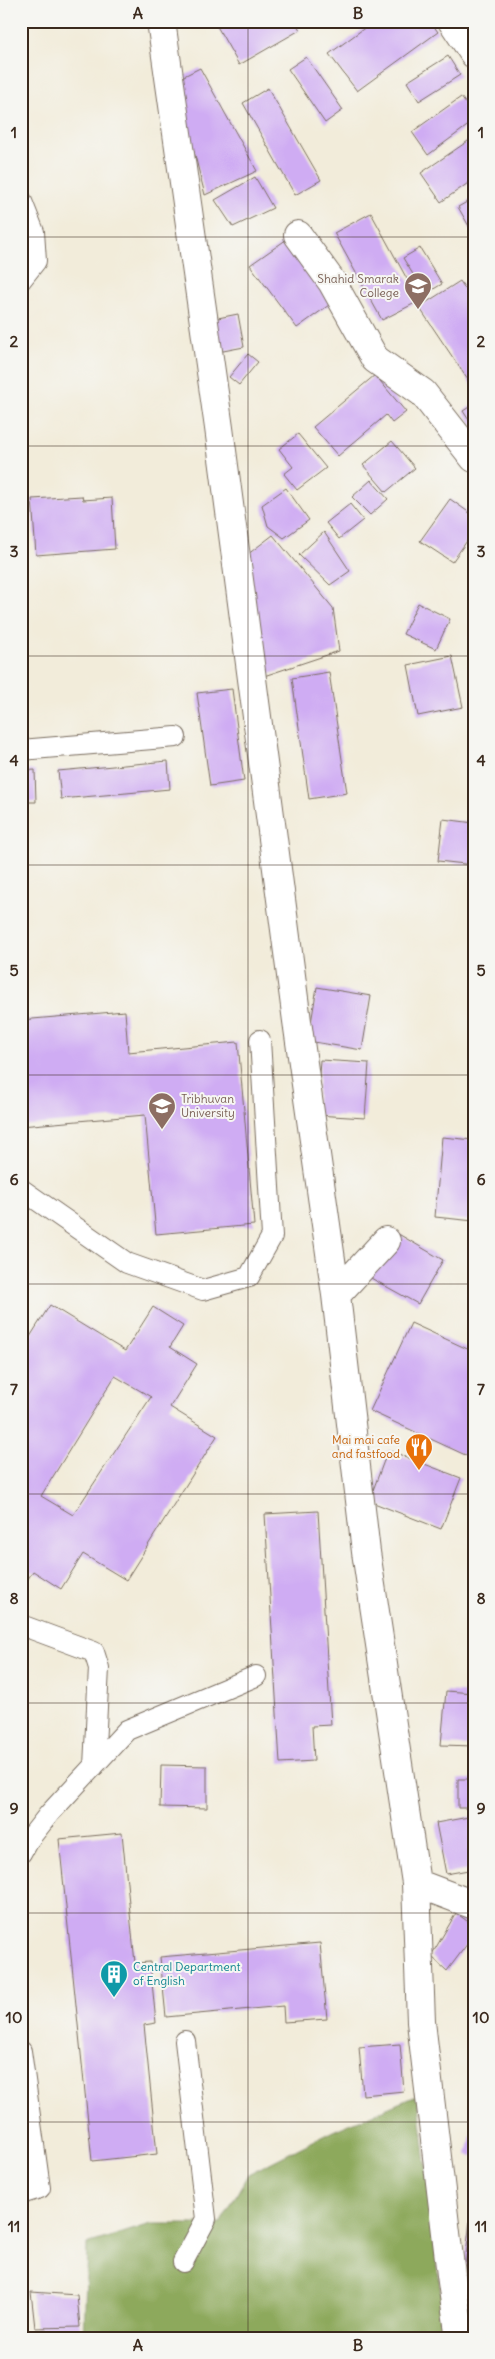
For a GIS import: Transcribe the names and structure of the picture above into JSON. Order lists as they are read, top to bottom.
{
  "places": {
    "school or university": ["Shahid Smarak College", "Tribhuvan University"],
    "restaurant": ["Mai mai cafe and fastfood"],
    "building": ["Central Department of English"]
  },
  "grid": {
    "columns": ["A", "B"],
    "rows": [
      "1",
      "2",
      "3",
      "4",
      "5",
      "6",
      "7",
      "8",
      "9",
      "10",
      "11"
    ]
  }
}
